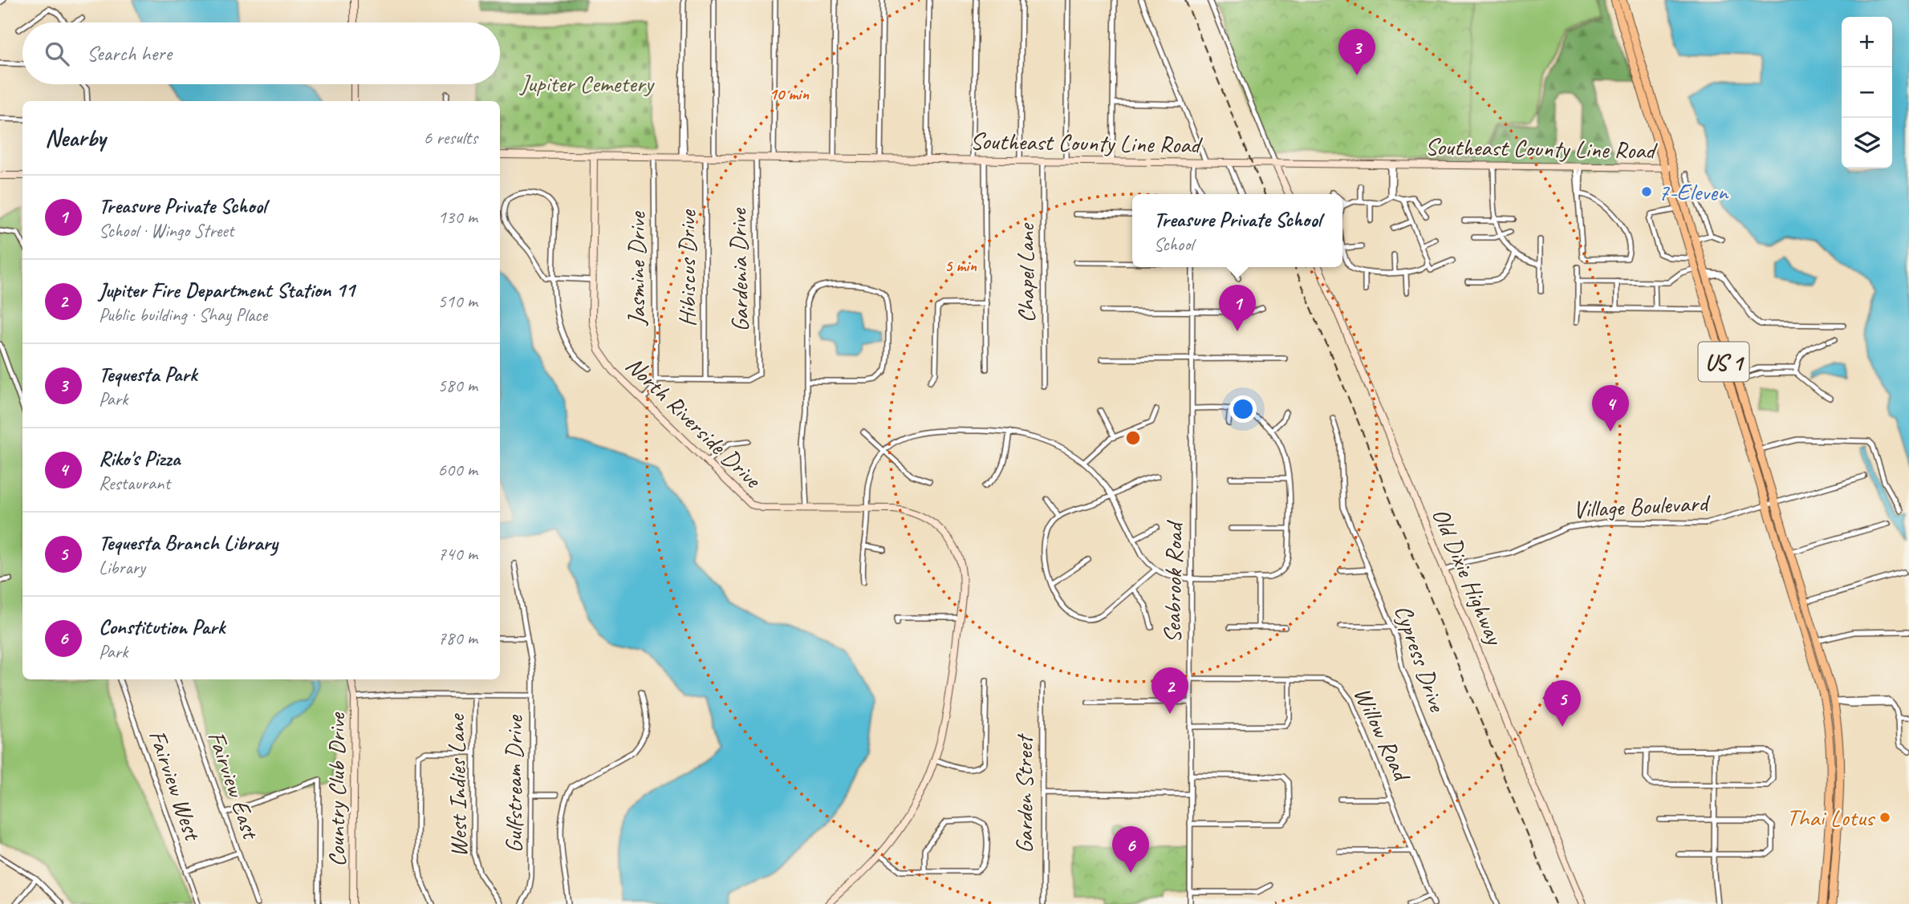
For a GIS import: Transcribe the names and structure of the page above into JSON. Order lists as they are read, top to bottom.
{
  "streets": {
    "main road": ["US 1"],
    "street": [
      "Southeast County Line Road",
      "Jasmine Drive",
      "Hibiscus Drive",
      "Gardenia Drive",
      "Chapel Lane",
      "North Riverside Drive",
      "Village Boulevard",
      "Old Dixie Highway",
      "Seabrook Road",
      "Cypress Drive",
      "Willow Road",
      "Fairview West",
      "Fairview East",
      "Gulfstream Drive",
      "West Indies Lane",
      "Country Club Drive",
      "Garden Street"
    ]
  },
  "crossings": [
    ["Southeast County Line Road", "Jasmine Drive"],
    ["Southeast County Line Road", "Hibiscus Drive"],
    ["Southeast County Line Road", "Gardenia Drive"],
    ["Southeast County Line Road", "Chapel Lane"],
    ["Southeast County Line Road", "US 1"],
    ["Southeast County Line Road", "North Riverside Drive"],
    ["Hibiscus Drive", "Gardenia Drive"],
    ["US 1", "Village Boulevard"],
    ["Village Boulevard", "Old Dixie Highway"],
    ["Seabrook Road", "Willow Road"]
  ],
  "parks": ["Jupiter Cemetery"],
  "places": ["7-Eleven", "Thai Lotus"],
  "page": {
    "map_buttons": ["+", "−"],
    "search": "Search here",
    "pins": [
      "3",
      "1",
      "4",
      "2",
      "5",
      "6"
    ],
    "heading": ["Nearby", "6 results"],
    "list": [
      {
        "mark": "1",
        "name": "Treasure Private School",
        "note": "School · Wingo Street",
        "value": "130 m"
      },
      {
        "mark": "2",
        "name": "Jupiter Fire Department Station 11",
        "note": "Public building · Shay Place",
        "value": "510 m"
      },
      {
        "mark": "3",
        "name": "Tequesta Park",
        "note": "Park",
        "value": "580 m"
      },
      {
        "mark": "4",
        "name": "Riko's Pizza",
        "note": "Restaurant",
        "value": "600 m"
      },
      {
        "mark": "5",
        "name": "Tequesta Branch Library",
        "note": "Library",
        "value": "740 m"
      },
      {
        "mark": "6",
        "name": "Constitution Park",
        "note": "Park",
        "value": "780 m"
      }
    ],
    "popup": ["Treasure Private School", "School"]
  },
  "rings": ["10 min", "5 min"]
}
